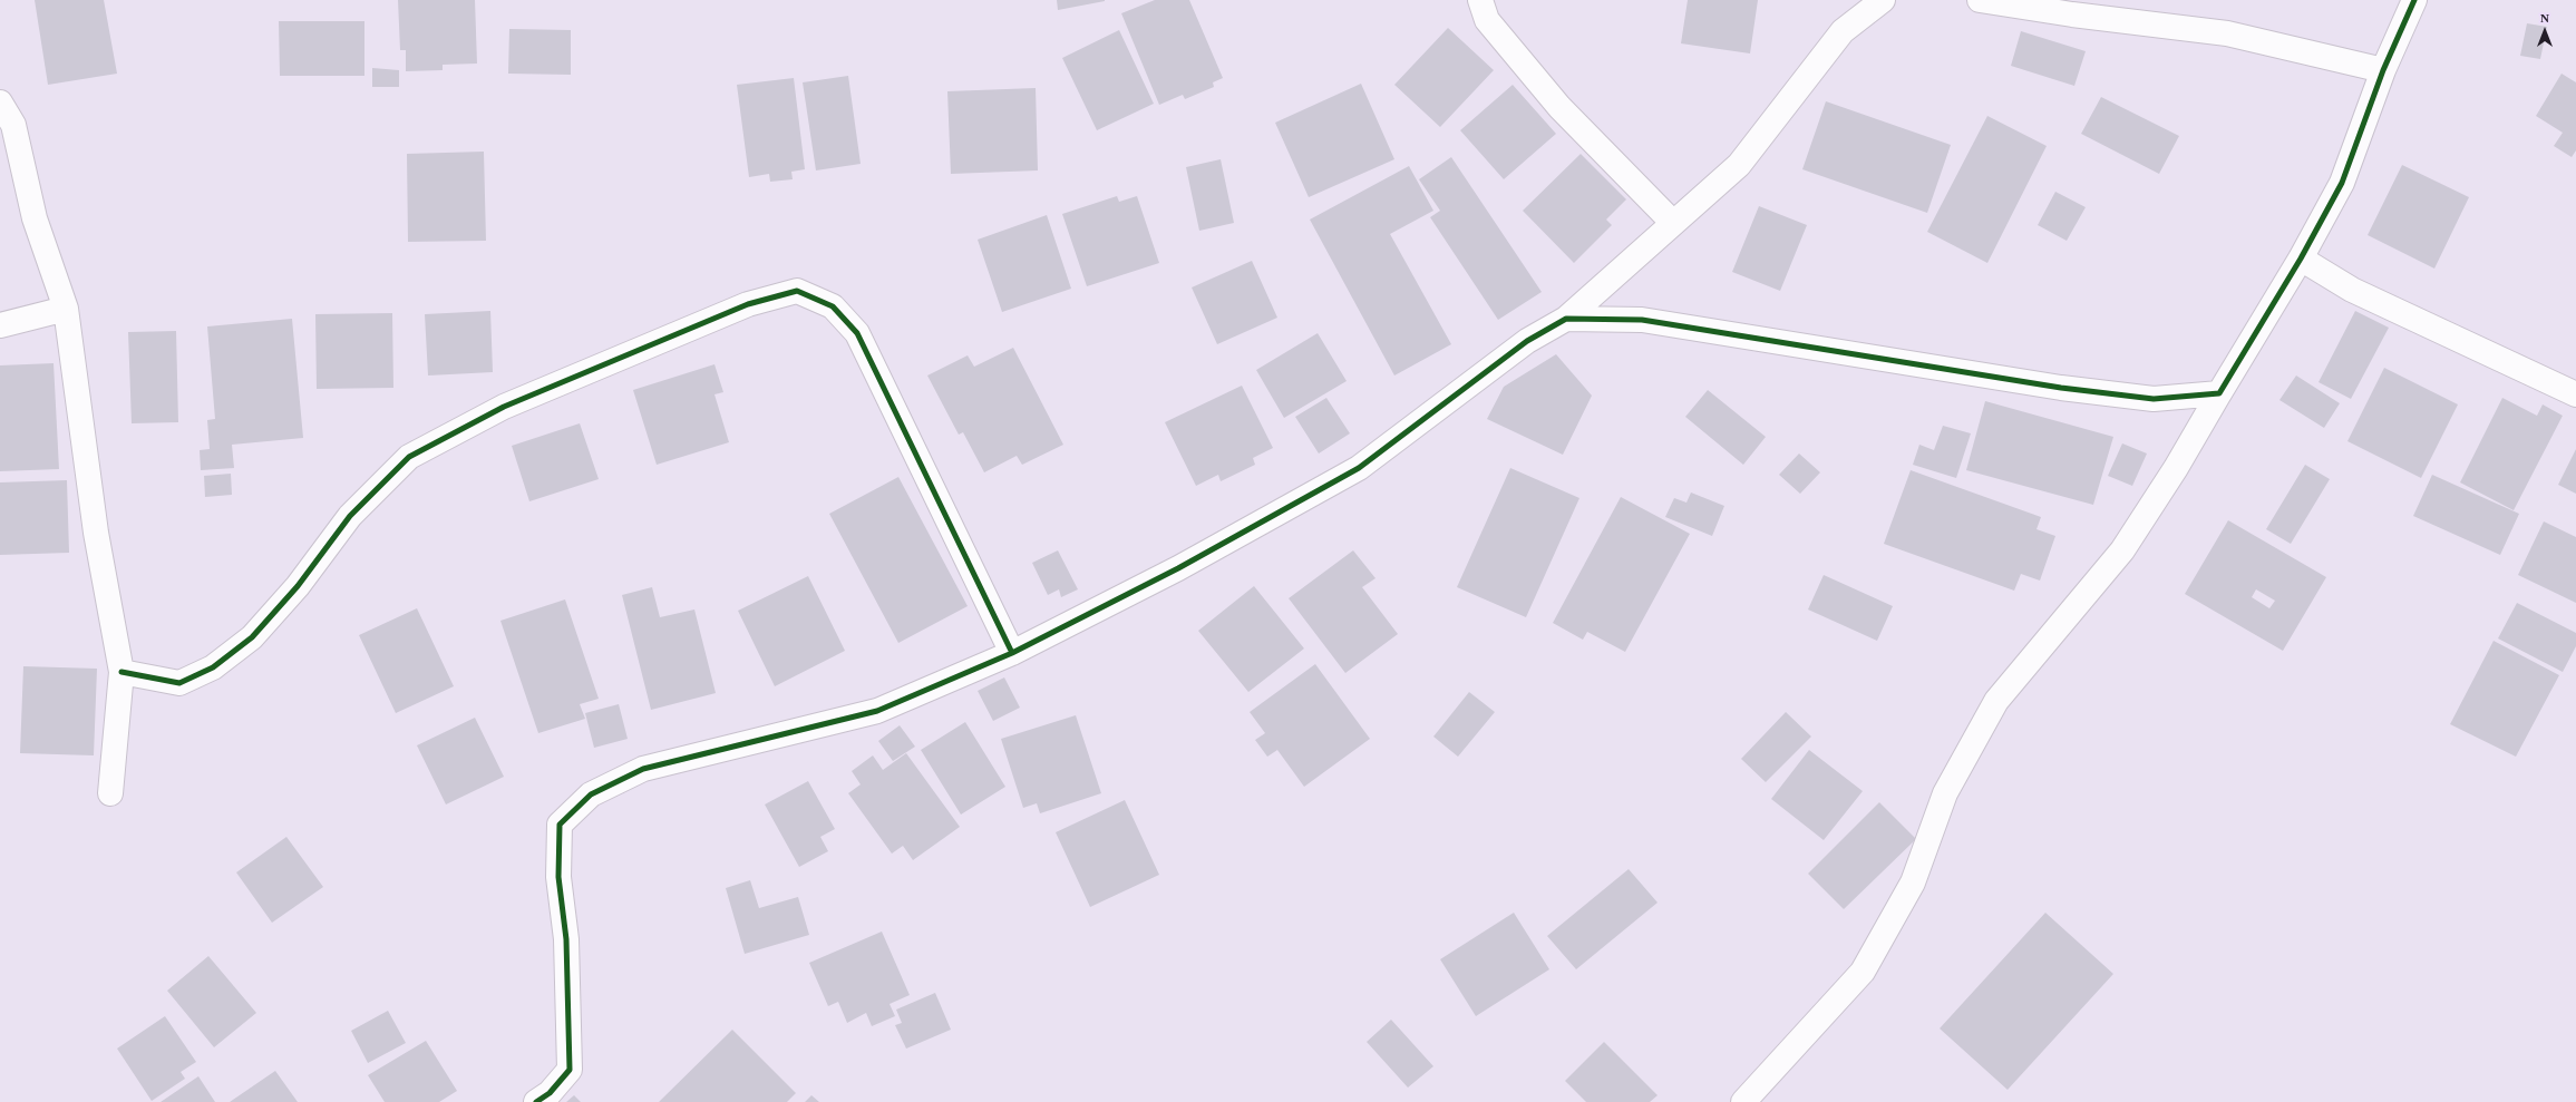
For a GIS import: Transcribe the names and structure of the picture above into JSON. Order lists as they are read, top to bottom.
{
  "north": "top"
}
